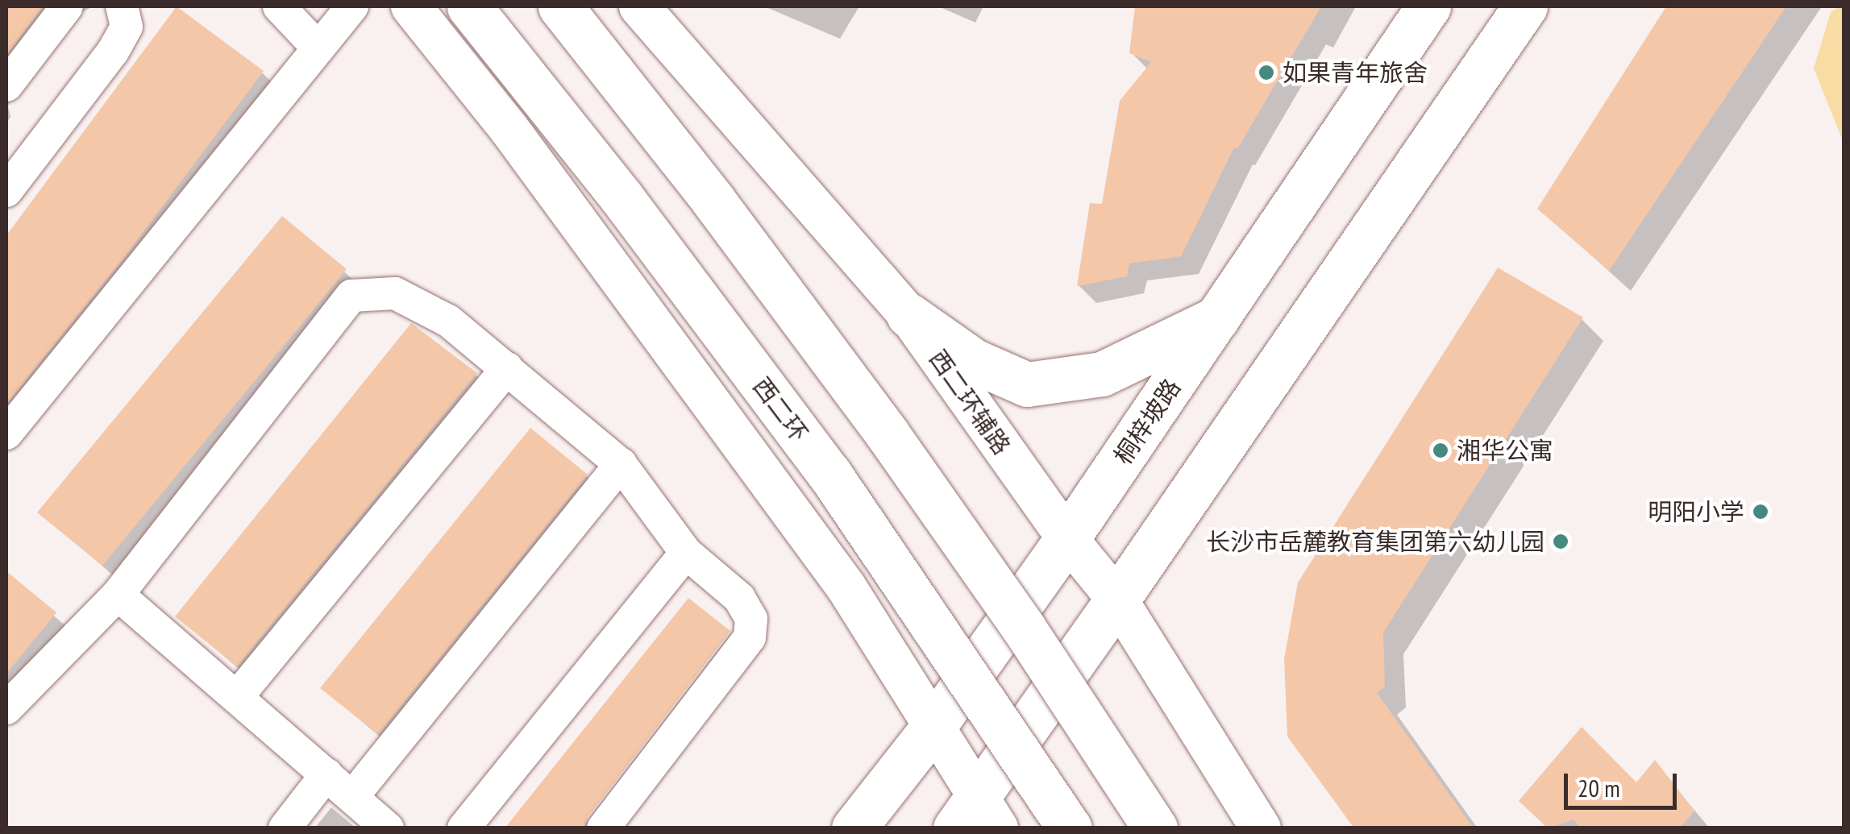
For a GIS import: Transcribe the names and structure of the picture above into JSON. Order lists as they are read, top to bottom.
{
  "streets": {
    "main road": ["西二环", "桐梓坡路"],
    "street": ["西二环辅路"]
  },
  "crossings": [
    ["西二环辅路", "桐梓坡路"]
  ],
  "places": [
    "如果青年旅舍",
    "湘华公寓",
    "明阳小学",
    "长沙市岳麓教育集团第六幼儿园"
  ],
  "scale_bar": "20 m"
}
